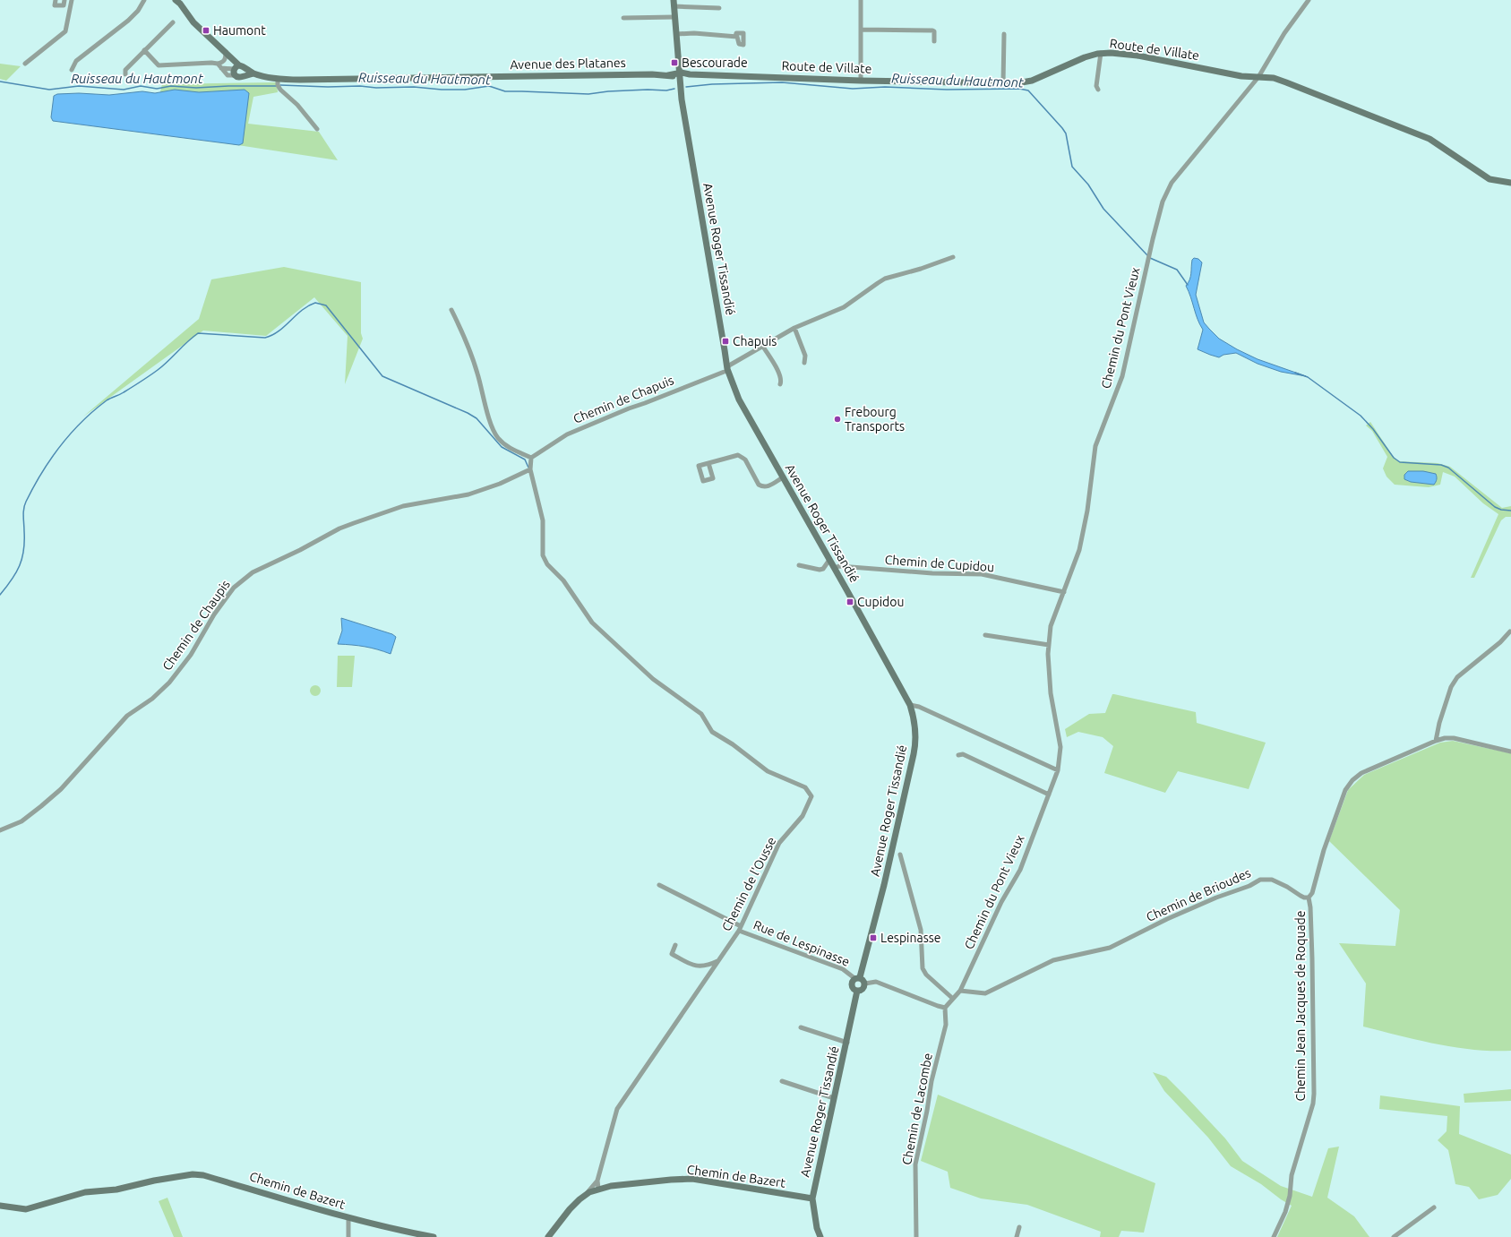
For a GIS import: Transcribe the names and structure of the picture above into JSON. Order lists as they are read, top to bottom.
{
  "streets": {
    "street": [
      "Route de Villate",
      "Avenue des Platanes",
      "Avenue Roger Tissandié",
      "Chemin du Pont Vieux",
      "Chemin de Chapuis",
      "Chemin de Cupidou",
      "Chemin de Chaupis",
      "Chemin de l'Ousse",
      "Chemin de Brioudes",
      "Rue de Lespinasse",
      "Chemin Jean Jacques de Roquade",
      "Chemin de Lacombe",
      "Chemin de Bazert"
    ]
  },
  "crossings": [
    ["Route de Villate", "Avenue des Platanes"],
    ["Route de Villate", "Avenue Roger Tissandié"],
    ["Route de Villate", "Chemin du Pont Vieux"],
    ["Avenue des Platanes", "Avenue Roger Tissandié"],
    ["Avenue Roger Tissandié", "Chemin de Chapuis"],
    ["Avenue Roger Tissandié", "Chemin de Cupidou"],
    ["Avenue Roger Tissandié", "Rue de Lespinasse"],
    ["Avenue Roger Tissandié", "Chemin de Bazert"],
    ["Chemin du Pont Vieux", "Chemin de Cupidou"],
    ["Chemin du Pont Vieux", "Chemin de Brioudes"],
    ["Chemin de Chapuis", "Chemin de l'Ousse"],
    ["Chemin de Chaupis", "Chemin de l'Ousse"],
    ["Chemin de l'Ousse", "Rue de Lespinasse"],
    ["Chemin de l'Ousse", "Chemin de Bazert"],
    ["Chemin de Brioudes", "Chemin Jean Jacques de Roquade"]
  ],
  "water": ["Ruisseau du Hautmont"],
  "places": {
    "transit": [
      "Haumont",
      "Bescourade",
      "Chapuis",
      "Cupidou",
      "Lespinasse"
    ],
    "other": ["Frebourg Transports"]
  }
}
